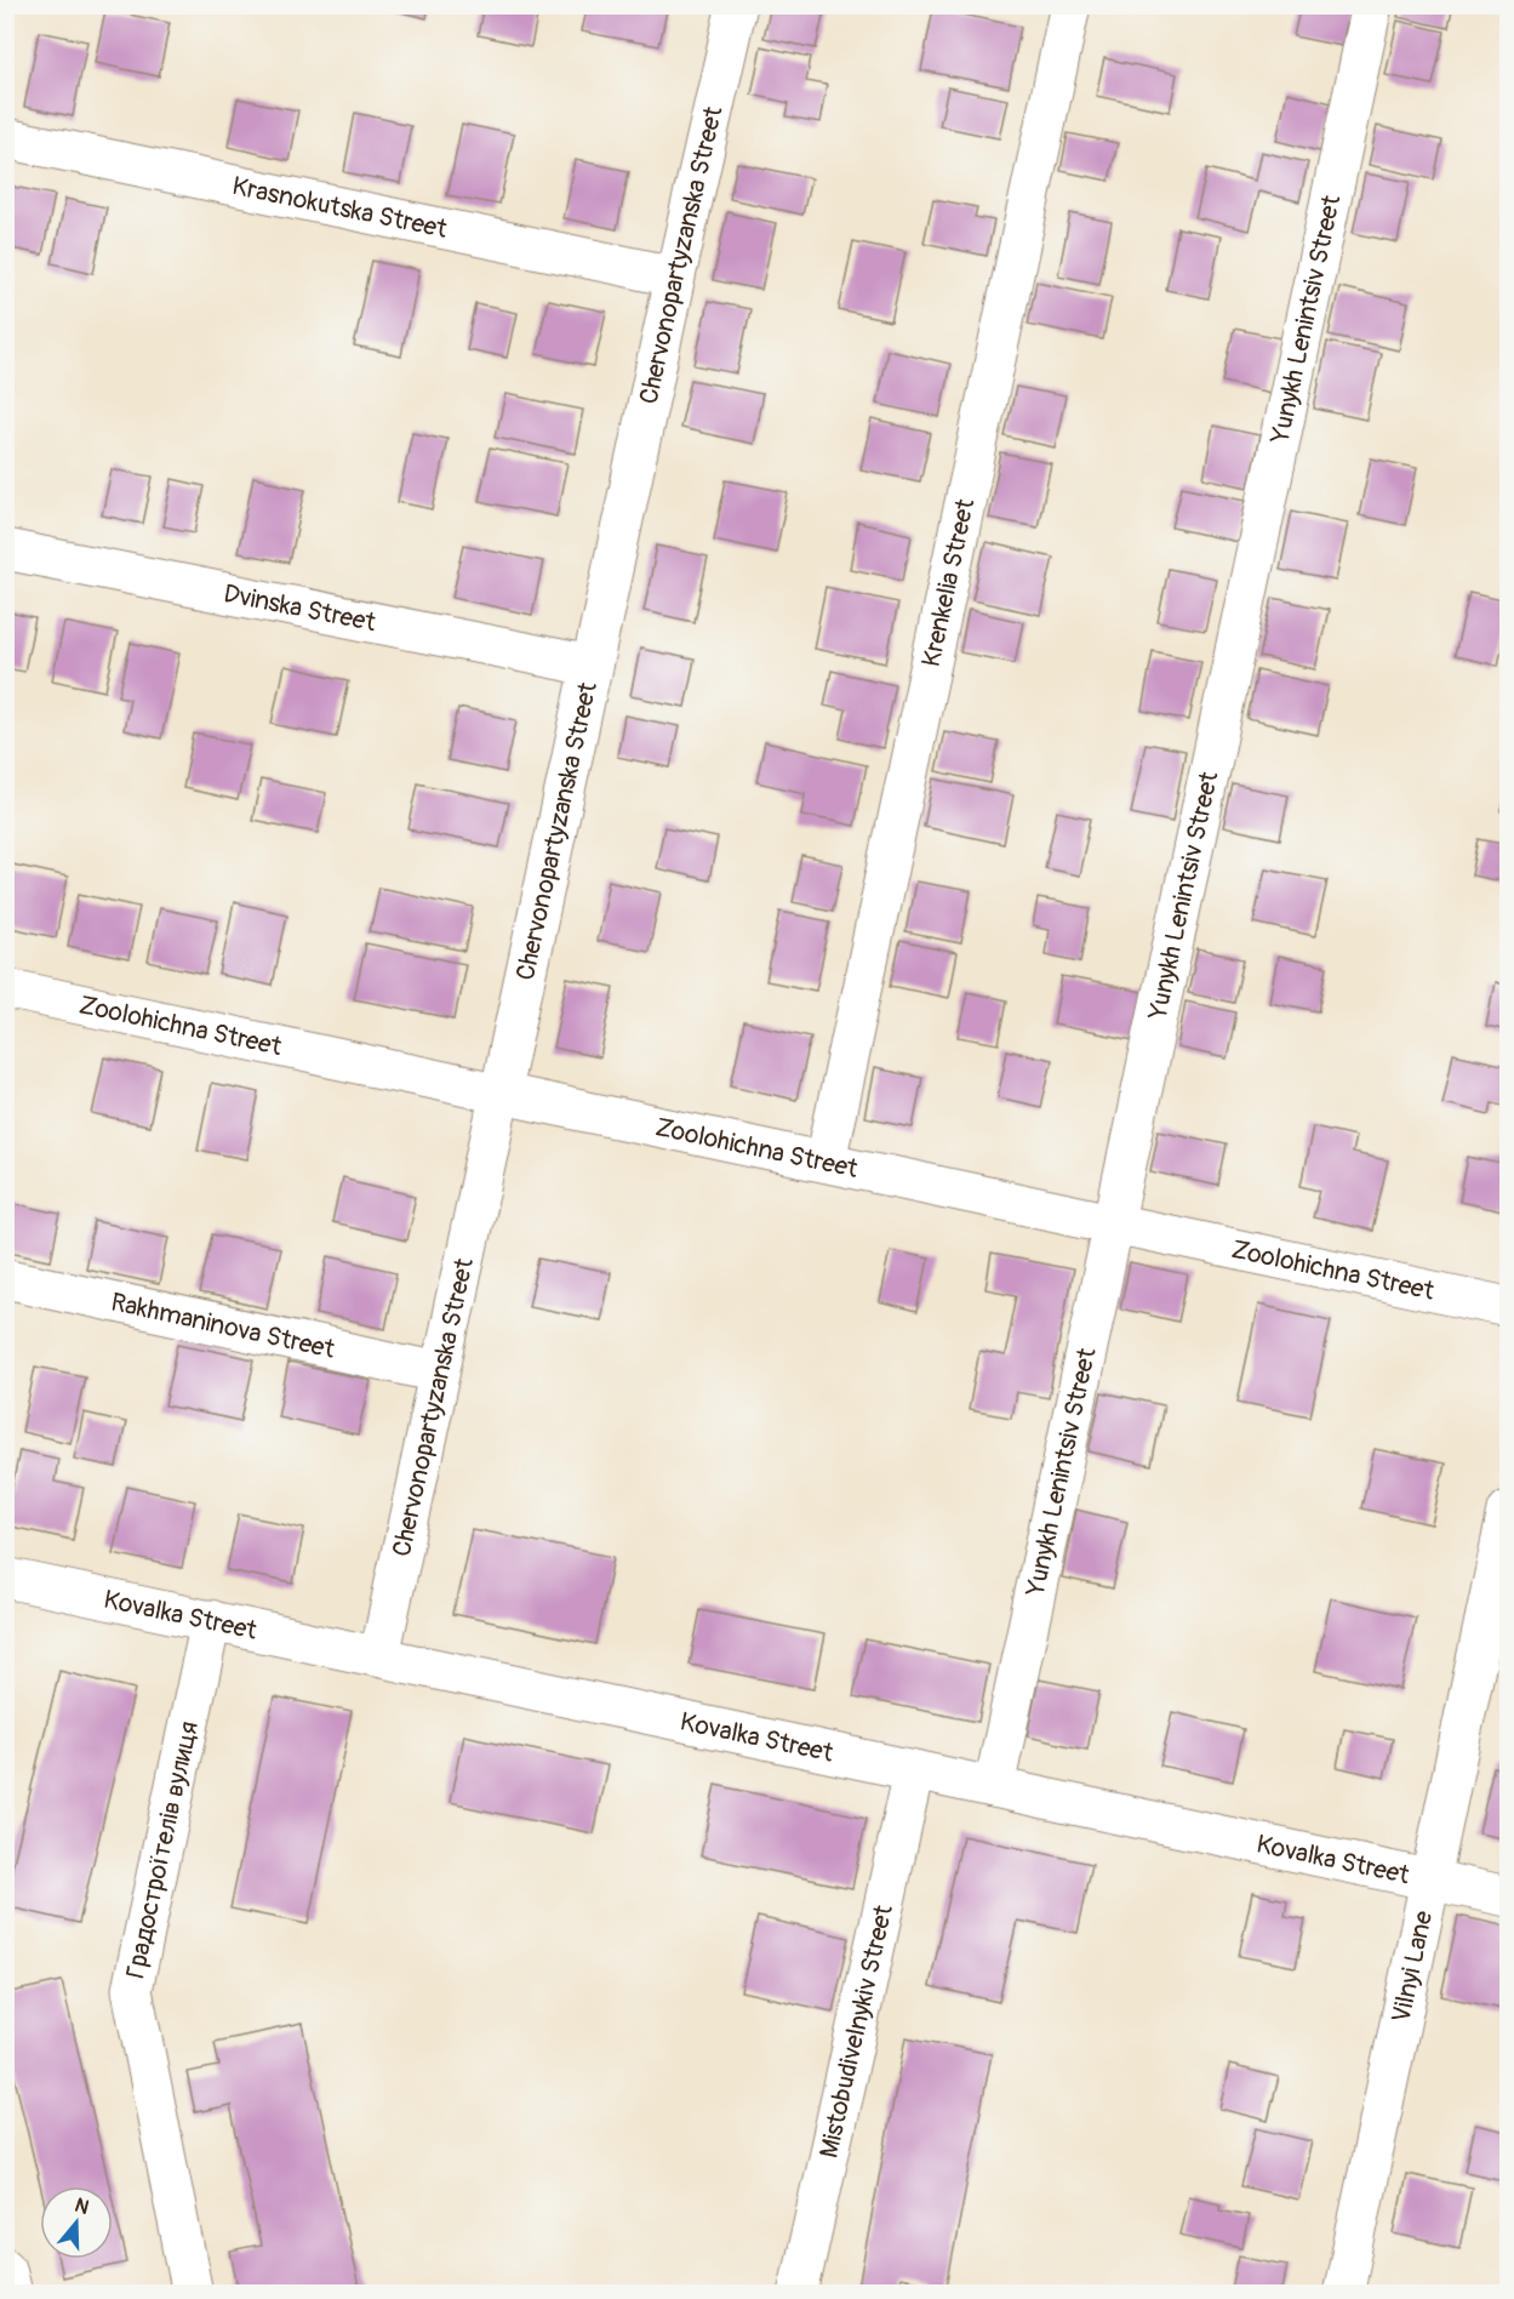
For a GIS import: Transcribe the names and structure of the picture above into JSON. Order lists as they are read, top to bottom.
{
  "streets": {
    "street": [
      "Krasnokutska Street",
      "Chervonopartyzanska Street",
      "Yunykh Lenintsiv Street",
      "Krenkelia Street",
      "Dvinska Street",
      "Zoolohichna Street",
      "Rakhmaninova Street",
      "Kovalka Street",
      "Градостроїтелiв вулиця",
      "Vilnyi Lane",
      "Mistobudivelnykiv Street"
    ]
  },
  "crossings": [
    ["Krasnokutska Street", "Chervonopartyzanska Street"],
    ["Chervonopartyzanska Street", "Dvinska Street"],
    ["Chervonopartyzanska Street", "Zoolohichna Street"],
    ["Chervonopartyzanska Street", "Rakhmaninova Street"],
    ["Chervonopartyzanska Street", "Kovalka Street"],
    ["Yunykh Lenintsiv Street", "Zoolohichna Street"],
    ["Yunykh Lenintsiv Street", "Kovalka Street"],
    ["Krenkelia Street", "Zoolohichna Street"],
    ["Kovalka Street", "Градостроїтелiв вулиця"],
    ["Kovalka Street", "Vilnyi Lane"],
    ["Kovalka Street", "Mistobudivelnykiv Street"]
  ],
  "north": "top"
}
